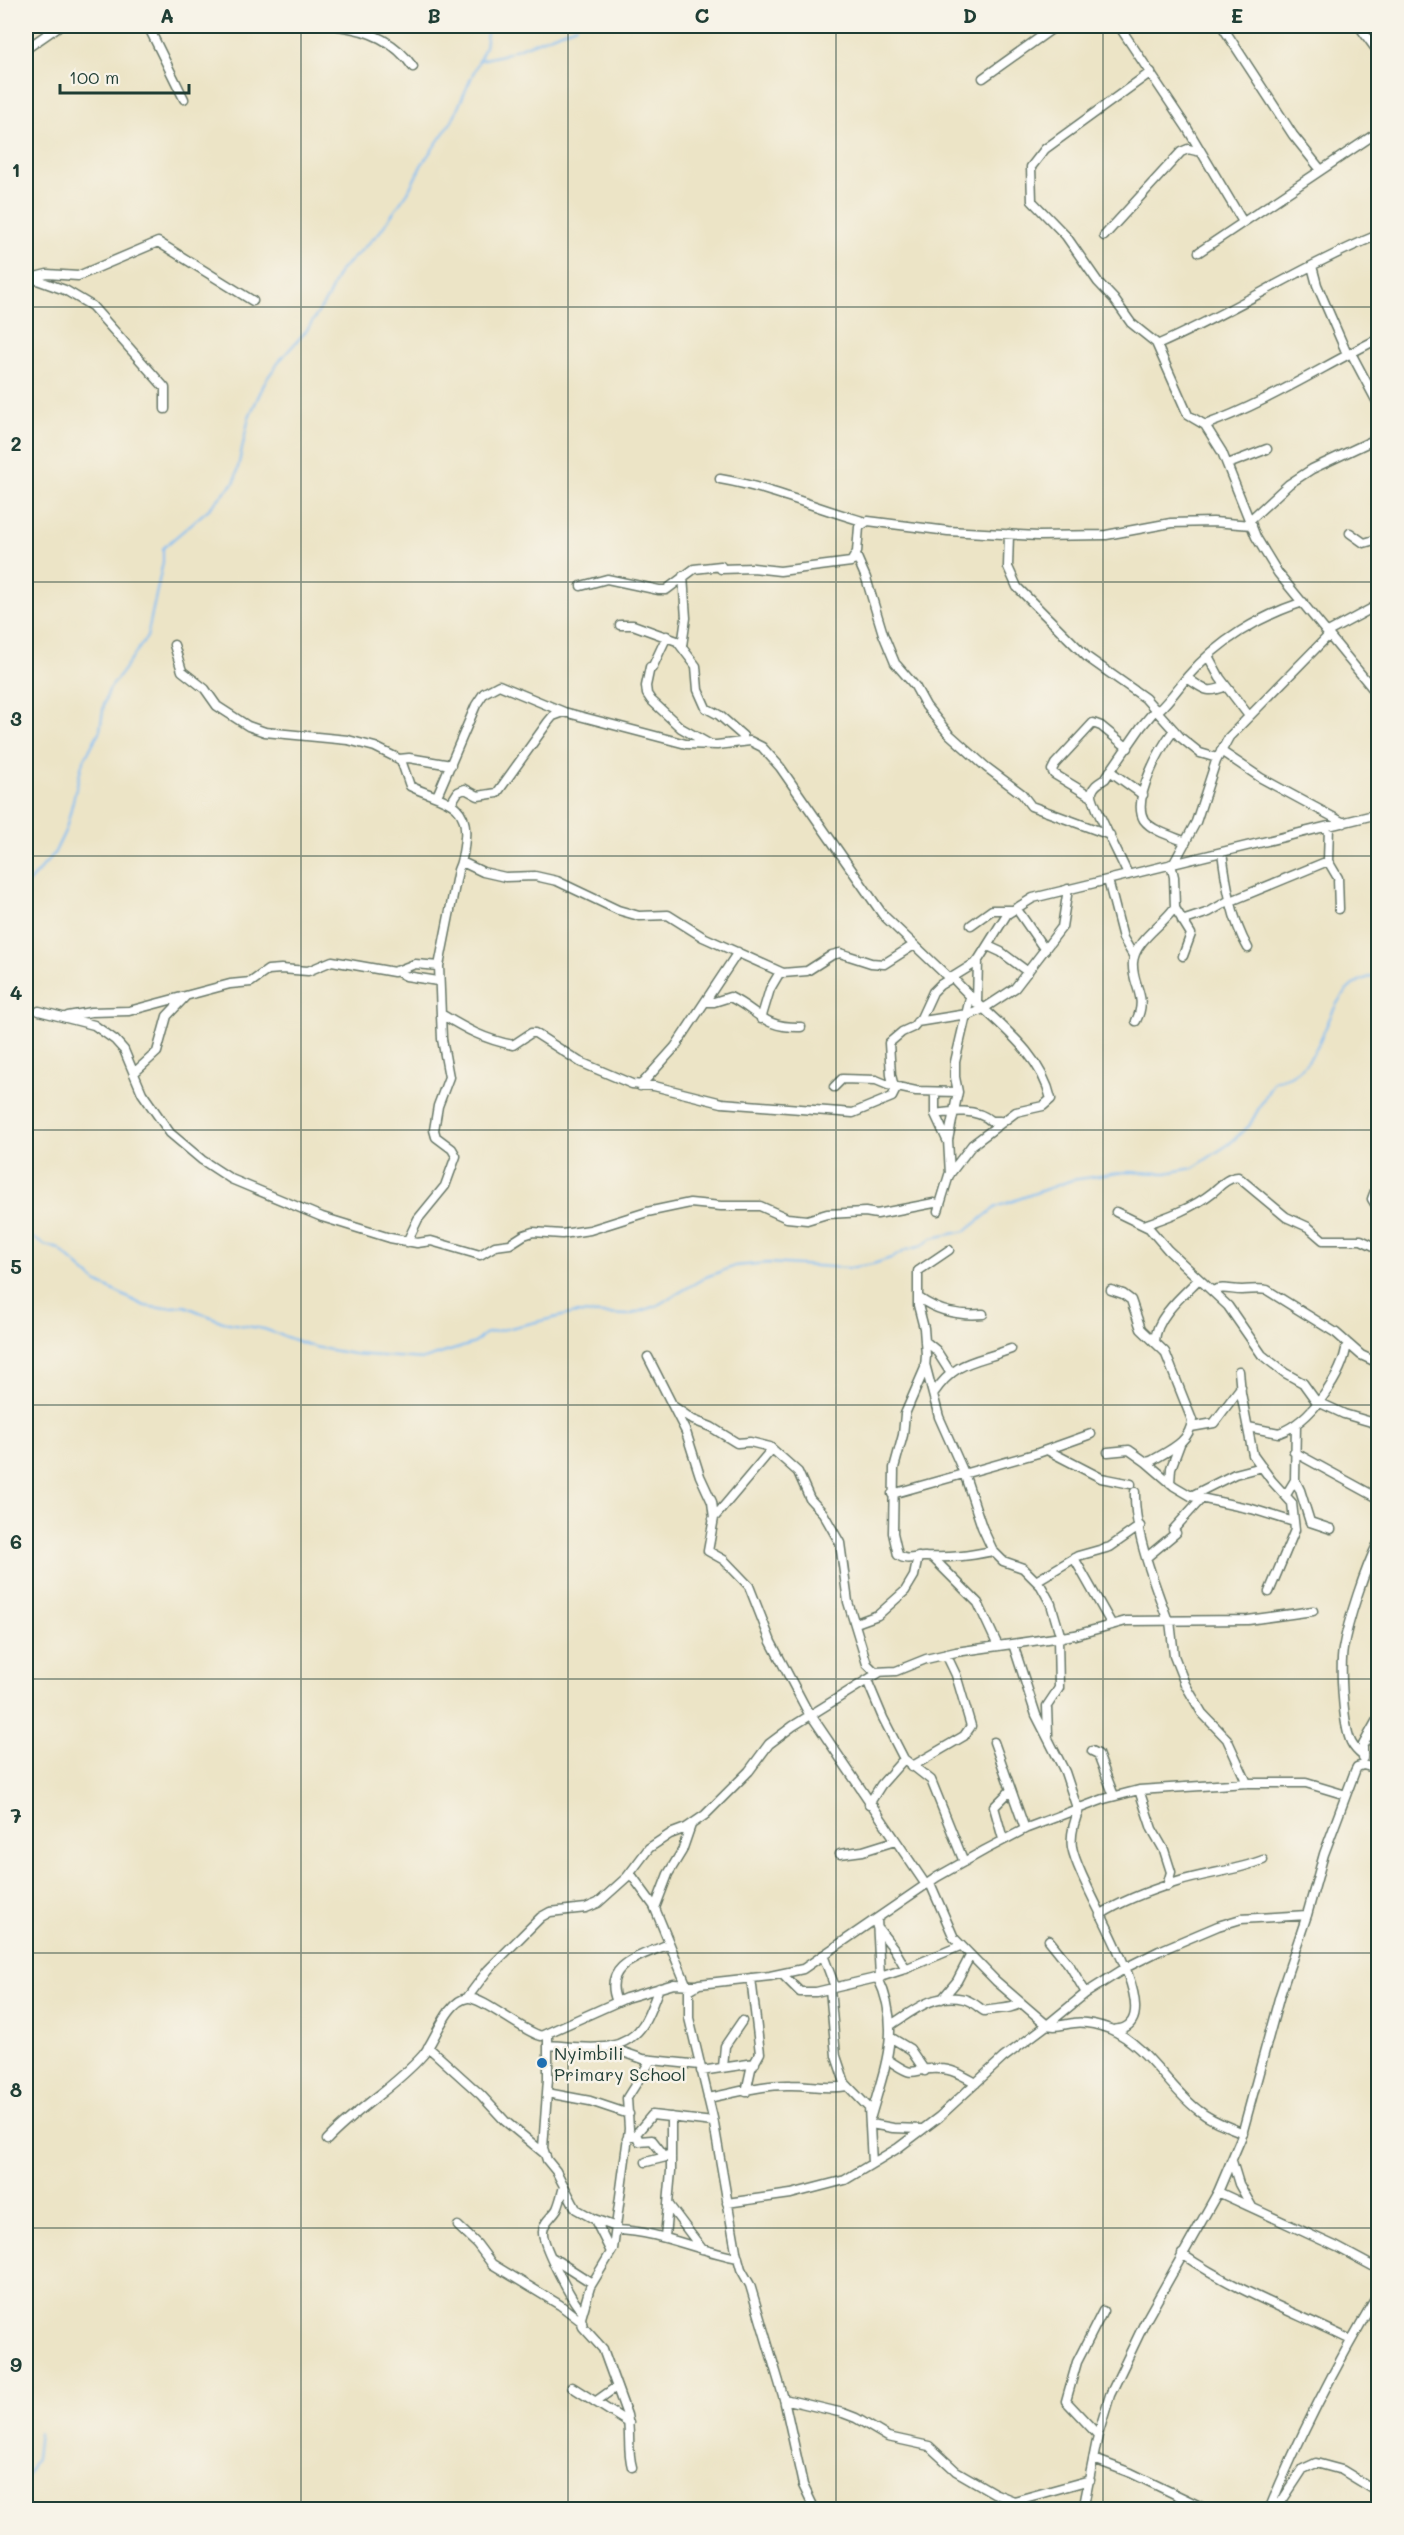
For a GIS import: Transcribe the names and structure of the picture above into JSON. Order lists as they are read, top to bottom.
{
  "places": ["Nyimbili Primary School"],
  "scale_bar": "100 m",
  "grid": {
    "columns": [
      "A",
      "B",
      "C",
      "D",
      "E"
    ],
    "rows": [
      "1",
      "2",
      "3",
      "4",
      "5",
      "6",
      "7",
      "8",
      "9"
    ]
  }
}
